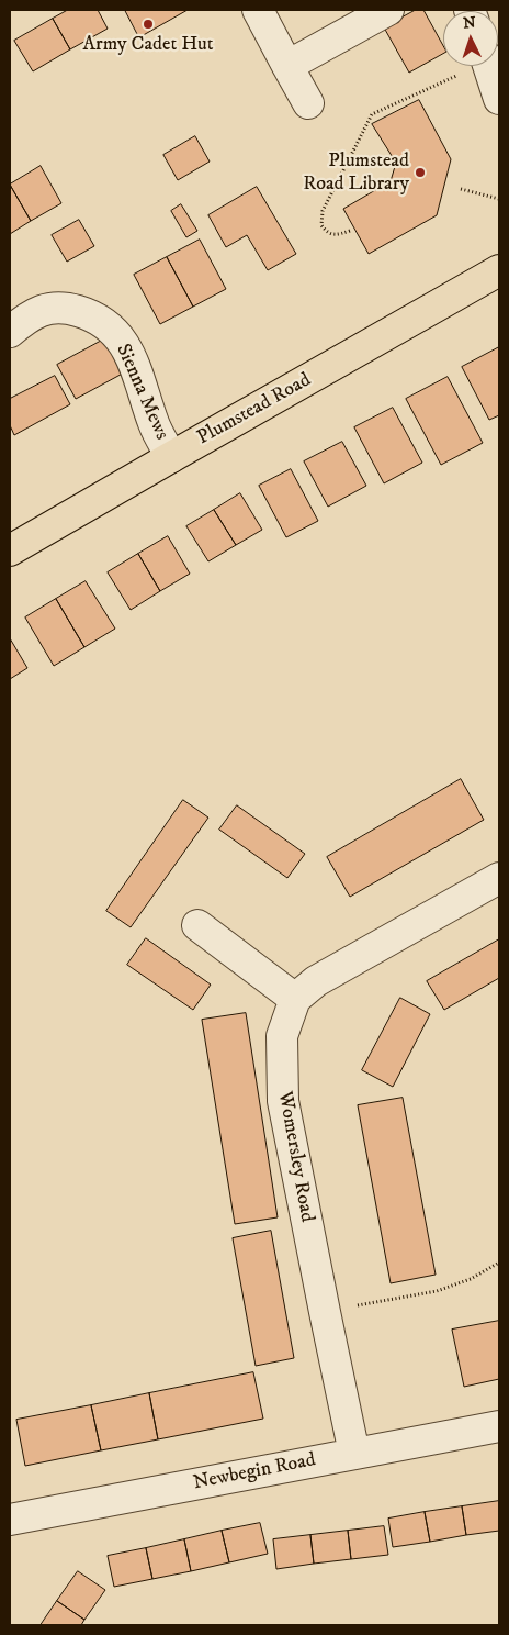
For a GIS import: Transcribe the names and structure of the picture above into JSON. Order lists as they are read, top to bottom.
{
  "streets": {
    "main road": ["Plumstead Road"],
    "street": ["Sienna Mews", "Womersley Road", "Newbegin Road"]
  },
  "crossings": [
    ["Sienna Mews", "Plumstead Road"],
    ["Womersley Road", "Newbegin Road"]
  ],
  "places": ["Army Cadet Hut", "Plumstead Road Library"],
  "north": "top"
}
